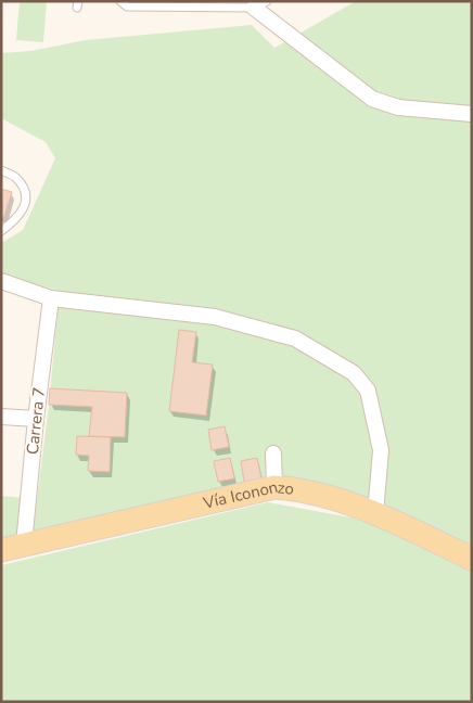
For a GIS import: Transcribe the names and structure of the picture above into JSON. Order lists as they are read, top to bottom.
{
  "streets": {
    "main road": ["Vía Icononzo"],
    "street": ["Carrera 7"]
  },
  "crossings": [
    ["Carrera 7", "Vía Icononzo"]
  ]
}
